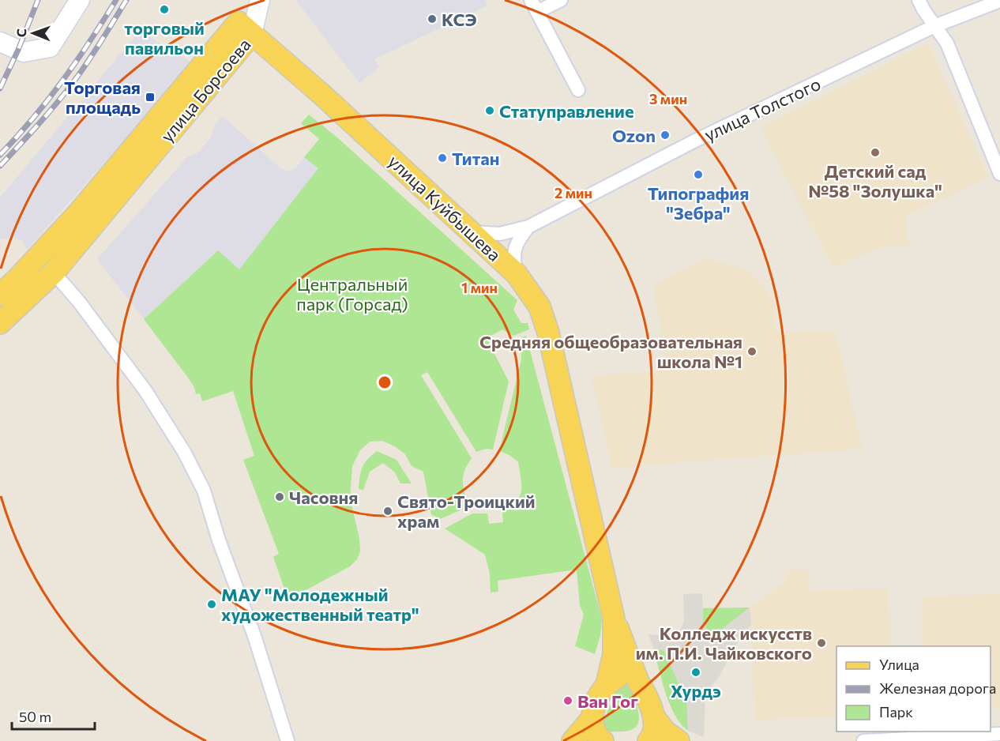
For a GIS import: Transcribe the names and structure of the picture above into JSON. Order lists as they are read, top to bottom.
{
  "streets": {
    "main road": ["улица Борсоева", "улица Куйбышева"],
    "street": ["улица Толстого"]
  },
  "crossings": [
    ["улица Борсоева", "улица Куйбышева"],
    ["улица Толстого", "улица Куйбышева"]
  ],
  "parks": ["Центральный парк (Горсад)"],
  "places": {
    "other": [
      "торговый павильон",
      "КСЭ",
      "Статуправление",
      "Ozon",
      "Детский сад №58 \"Золушка\"",
      "Титан",
      "Типография \"Зебра\"",
      "Средняя общеобразовательная школа №1",
      "Часовня",
      "Свято-Троицкий храм",
      "МАУ \"Молодежный художественный театр\"",
      "Колледж искусств им. П.И. Чайковского",
      "Хурдэ",
      "Ван Гог"
    ],
    "transit": ["Торговая площадь"]
  },
  "legend": ["Улица", "Железная дорога", "Парк"],
  "scale_bar": "50 m",
  "north": "left",
  "rings": ["3 мин", "2 мин", "1 мин"]
}
